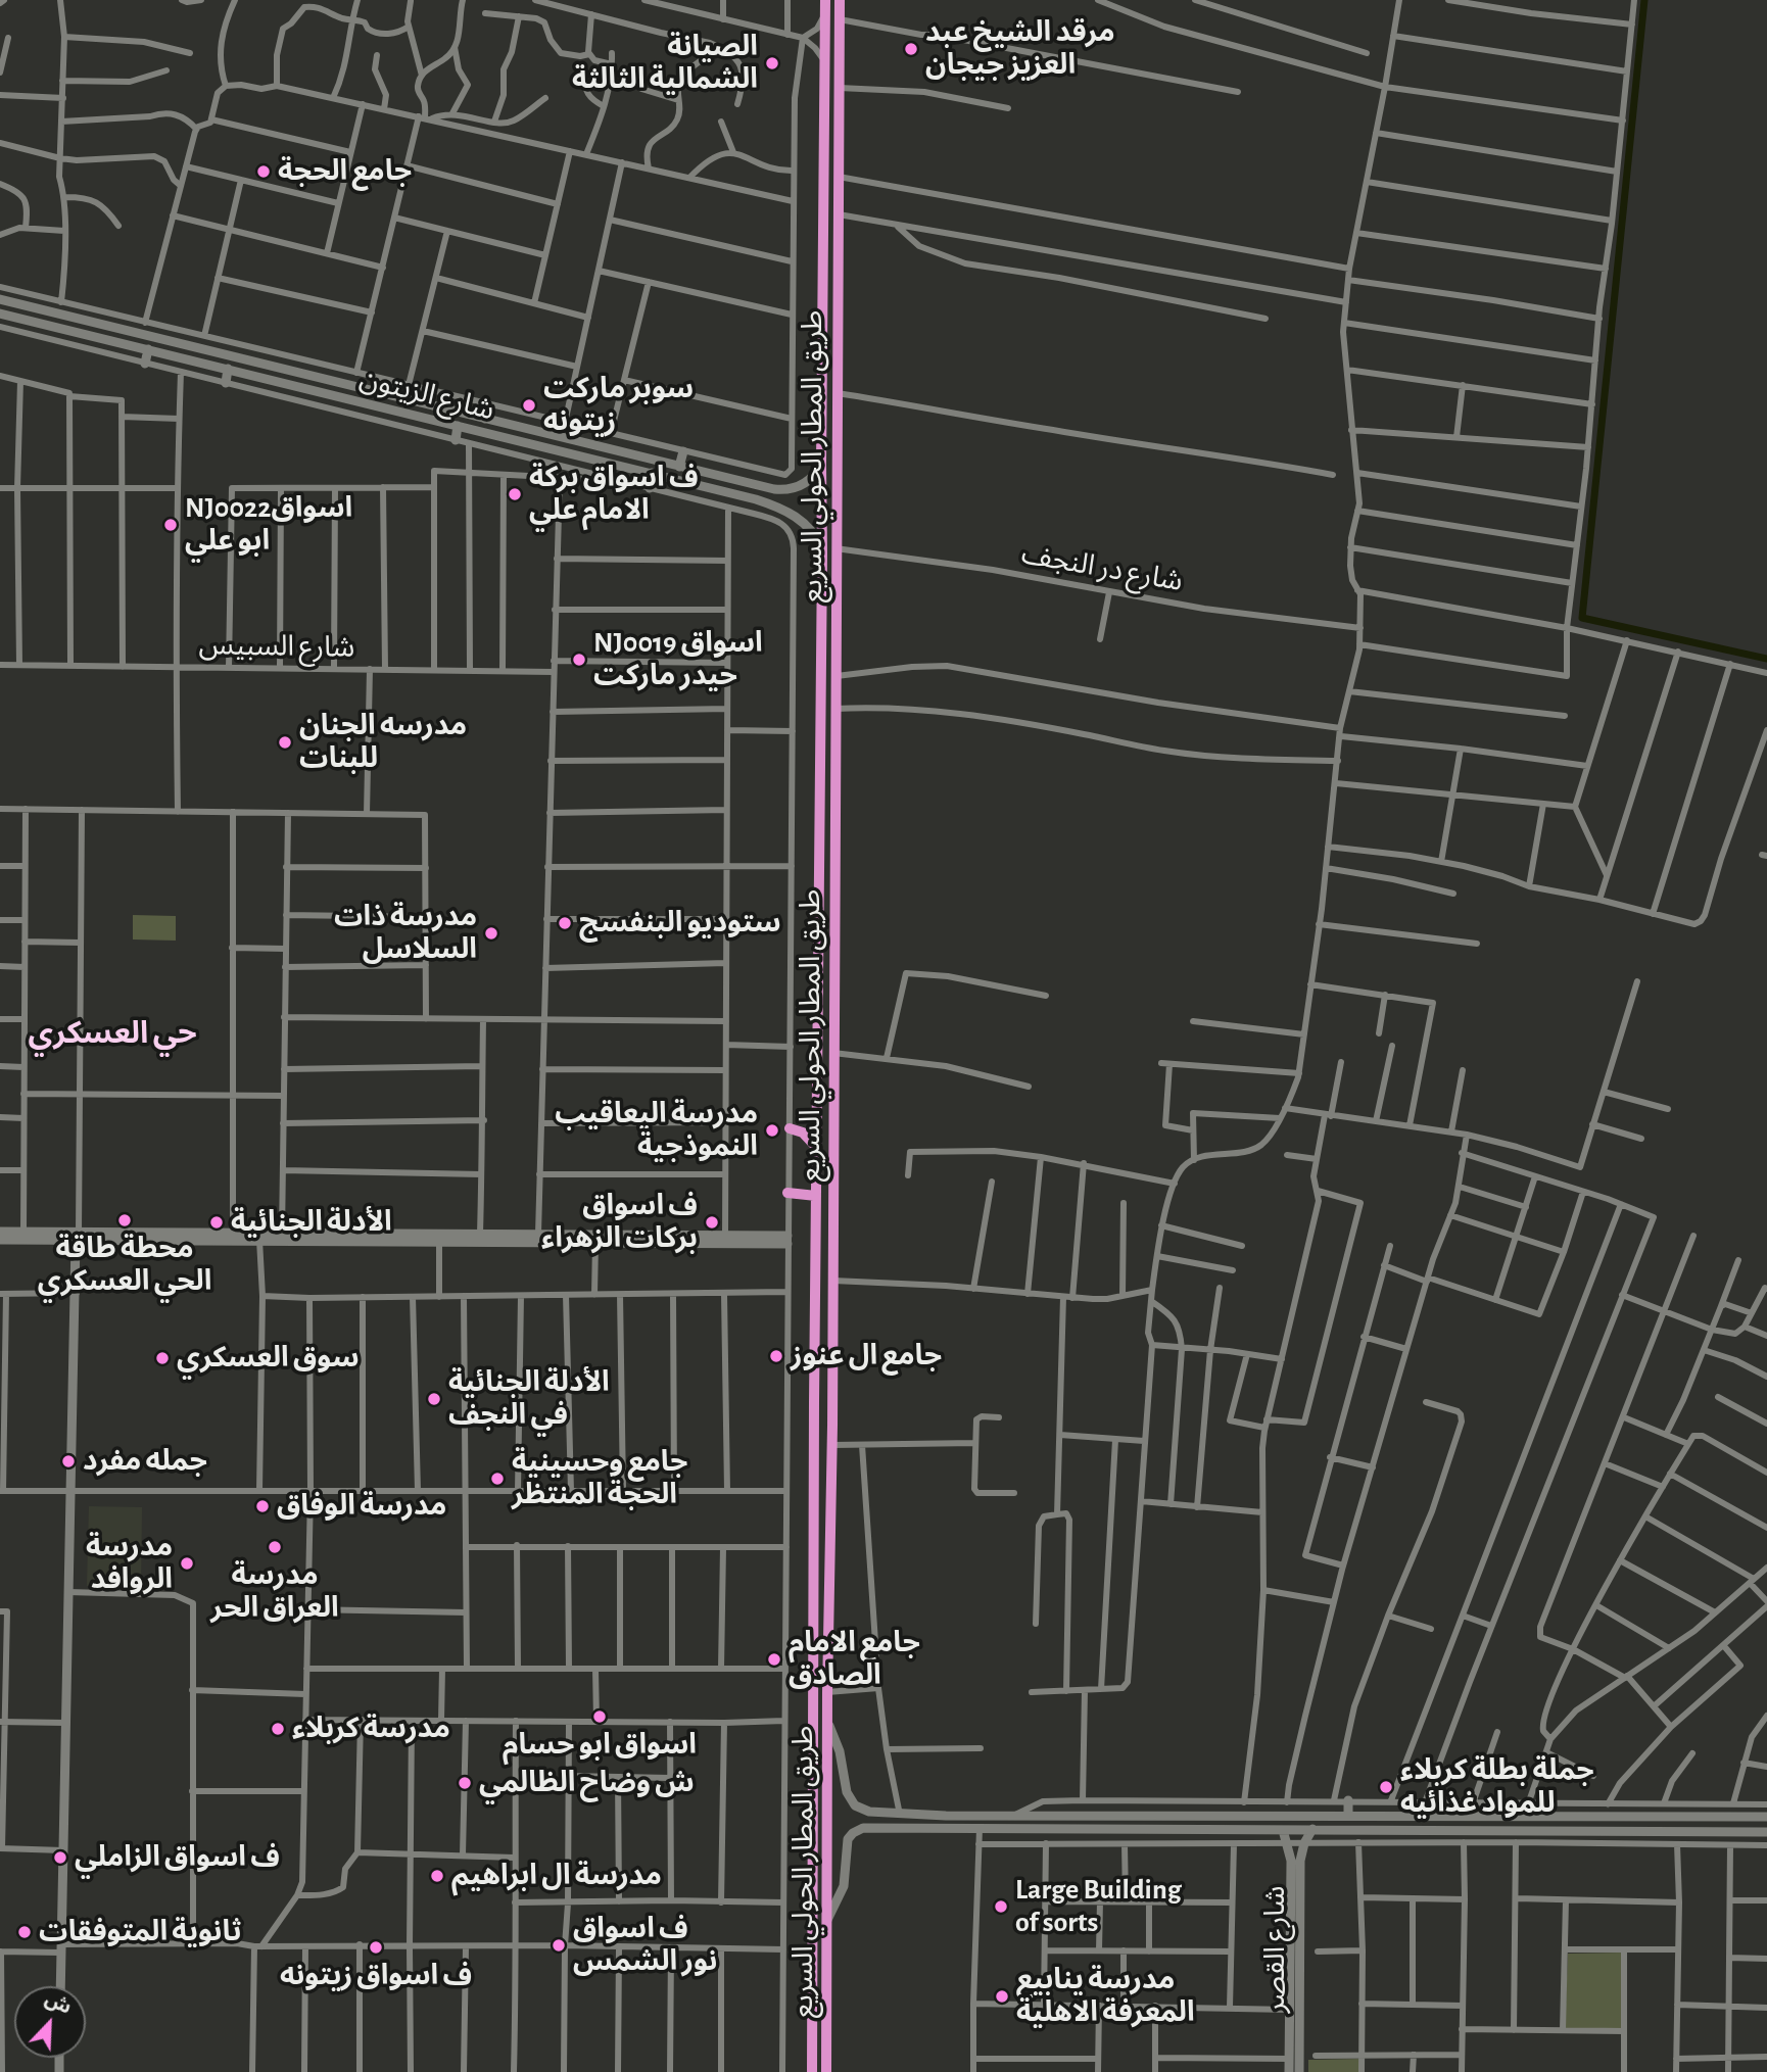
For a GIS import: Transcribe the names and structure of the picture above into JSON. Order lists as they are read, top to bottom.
{
  "streets": {
    "highway": ["طريق المطار الحولي السريع"],
    "street": [
      "شارع الزيتون",
      "شارع در النجف",
      "شارع السبيس",
      "شارع القصر"
    ]
  },
  "crossings": [
    ["شارع الزيتون", "طريق المطار الحولي السريع"],
    ["طريق المطار الحولي السريع", "شارع در النجف"]
  ],
  "districts": ["حي العسكري"],
  "places": [
    "مرقد الشيخ عبد العزيز جيجان",
    "الصيانة الشمالية الثالثة",
    "جامع الحجة",
    "سوبر ماركت زيتونه",
    "ف اسواق بركة الامام علي",
    "NJ0022اسواق ابو علي",
    "NJ0019 اسواق حيدر ماركت",
    "مدرسه الجنان للبنات",
    "ستوديو البنفسج",
    "مدرسة ذات السلاسل",
    "مدرسة اليعاقيب النموذجية",
    "محطة طاقة الحي العسكري",
    "الأدلة الجنائية",
    "ف اسواق بركات الزهراء",
    "جامع ال عنوز",
    "سوق العسكري",
    "الأدلة الجنائية في النجف",
    "جمله مفرد",
    "جامع وحسينية الحجة المنتظر",
    "مدرسة الوفاق",
    "مدرسة العراق الحر",
    "مدرسة الروافد",
    "جامع الامام الصادق",
    "اسواق ابو حسام",
    "مدرسة كربلاء",
    "ش وضاح الظالمي",
    "جملة بطلة كربلاء للمواد غذائيه",
    "ف اسواق الزاملي",
    "مدرسة ال ابراهيم",
    "Large Building of sorts",
    "ثانوية المتوفقات",
    "ف اسواق نور الشمس",
    "ف اسواق زيتونه",
    "مدرسة ينابيع المعرفة الاهلية"
  ],
  "north": "top right"
}
